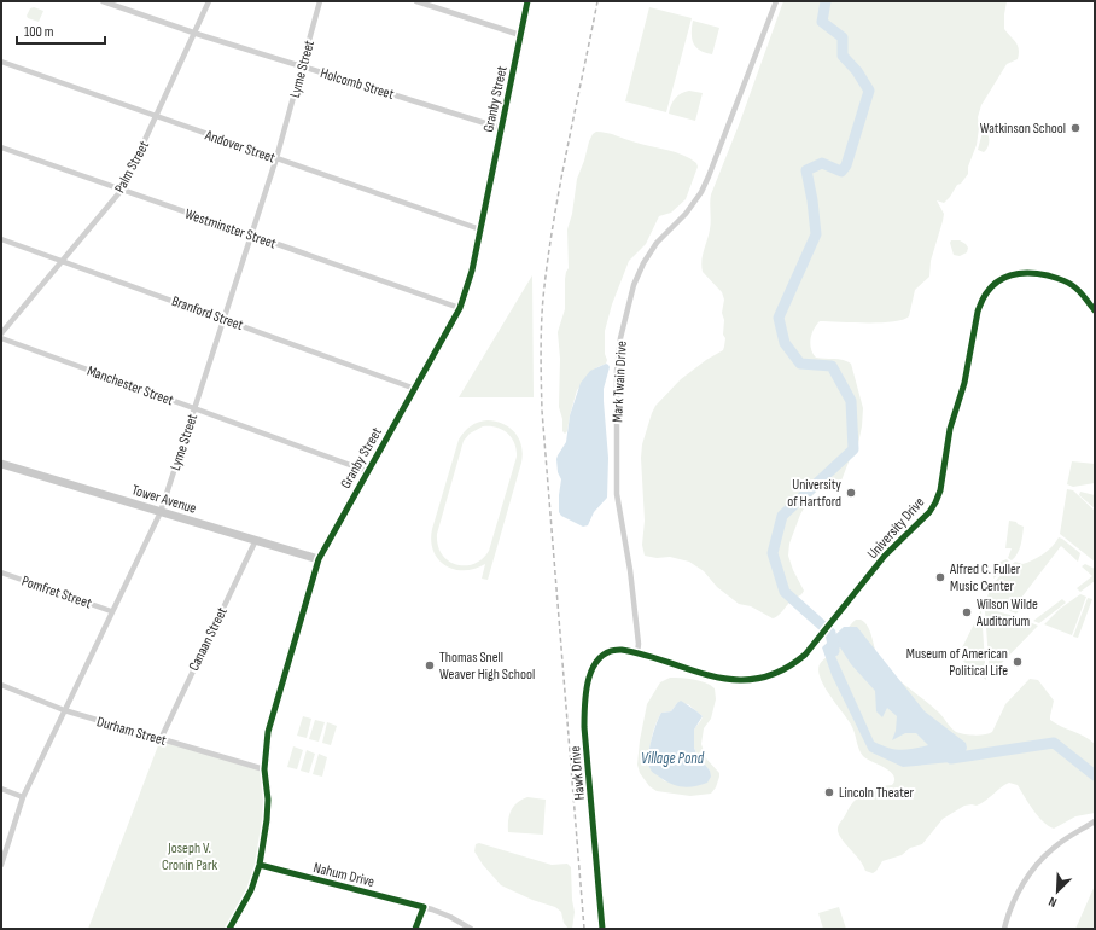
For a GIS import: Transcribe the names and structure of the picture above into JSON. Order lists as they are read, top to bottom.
{
  "streets": {
    "main road": ["Granby Street", "Tower Avenue"],
    "street": [
      "Lyme Street",
      "Holcomb Street",
      "Andover Street",
      "Palm Street",
      "Westminster Street",
      "Branford Street",
      "Mark Twain Drive",
      "Manchester Street",
      "University Drive",
      "Pomfret Street",
      "Canaan Street",
      "Durham Street",
      "Hawk Drive",
      "Nahum Drive"
    ]
  },
  "crossings": [
    ["Lyme Street", "Holcomb Street"],
    ["Lyme Street", "Andover Street"],
    ["Lyme Street", "Westminster Street"],
    ["Lyme Street", "Branford Street"],
    ["Lyme Street", "Manchester Street"],
    ["Lyme Street", "Tower Avenue"],
    ["Lyme Street", "Pomfret Street"],
    ["Lyme Street", "Durham Street"],
    ["Holcomb Street", "Granby Street"],
    ["Holcomb Street", "Palm Street"],
    ["Granby Street", "Andover Street"],
    ["Granby Street", "Westminster Street"],
    ["Granby Street", "Branford Street"],
    ["Granby Street", "Manchester Street"],
    ["Granby Street", "Tower Avenue"],
    ["Granby Street", "Durham Street"],
    ["Granby Street", "Nahum Drive"],
    ["Andover Street", "Palm Street"],
    ["Palm Street", "Westminster Street"],
    ["Palm Street", "Branford Street"],
    ["Mark Twain Drive", "University Drive"],
    ["Mark Twain Drive", "Hawk Drive"],
    ["Tower Avenue", "Canaan Street"],
    ["University Drive", "Hawk Drive"],
    ["Canaan Street", "Durham Street"]
  ],
  "water": ["Village Pond"],
  "parks": ["Joseph V. Cronin Park"],
  "places": [
    "Watkinson School",
    "University of Hartford",
    "Alfred C. Fuller Music Center",
    "Wilson Wilde Auditorium",
    "Museum of American Political Life",
    "Thomas Snell Weaver High School",
    "Lincoln Theater"
  ],
  "scale_bar": "100 m",
  "north": "bottom left"
}
